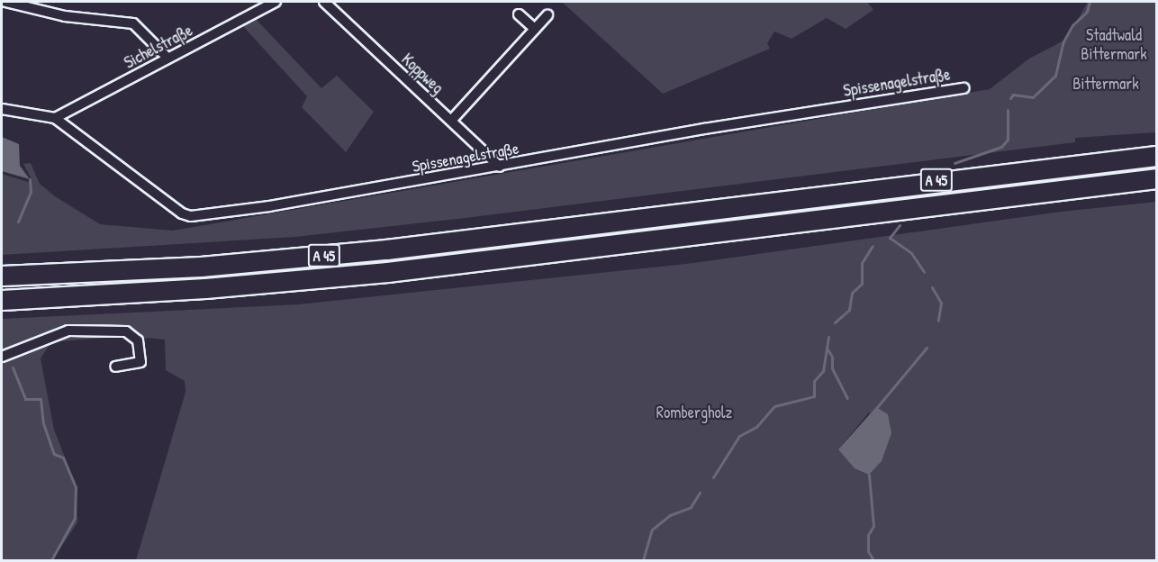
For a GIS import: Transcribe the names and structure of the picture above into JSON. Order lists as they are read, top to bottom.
{
  "streets": {
    "highway": ["A 45"],
    "street": ["Sichelstraße", "Koppweg", "Spissenagelstraße"]
  },
  "crossings": [
    ["Sichelstraße", "Spissenagelstraße"],
    ["Koppweg", "Spissenagelstraße"]
  ],
  "parks": ["Stadtwald Bittermark", "Bittermark", "Rombergholz"]
}
